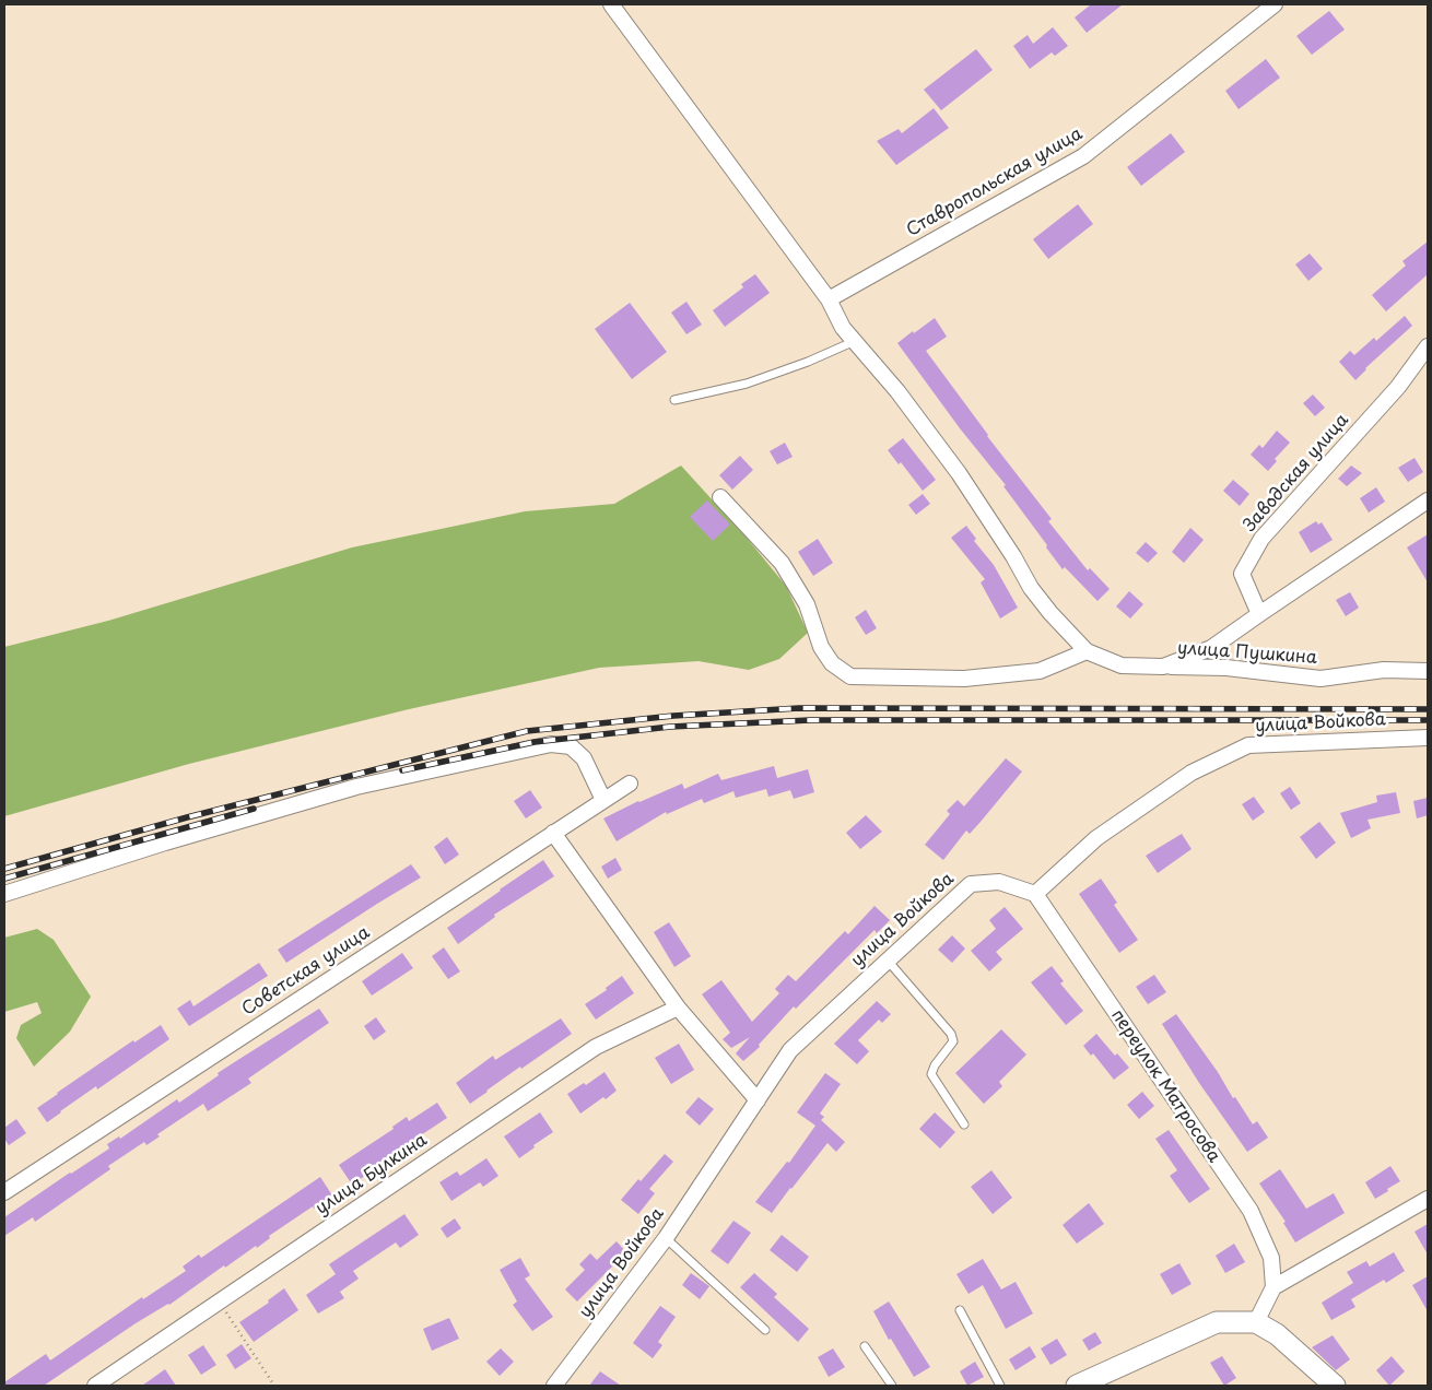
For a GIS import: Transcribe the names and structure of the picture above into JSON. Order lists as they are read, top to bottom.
{
  "streets": {
    "street": [
      "Ставропольская улица",
      "Заводская улица",
      "улица Пушкина",
      "улица Войкова",
      "Советская улица",
      "переулок Матросова",
      "улица Булкина"
    ]
  },
  "crossings": [
    ["улица Войкова", "переулок Матросова"]
  ]
}
